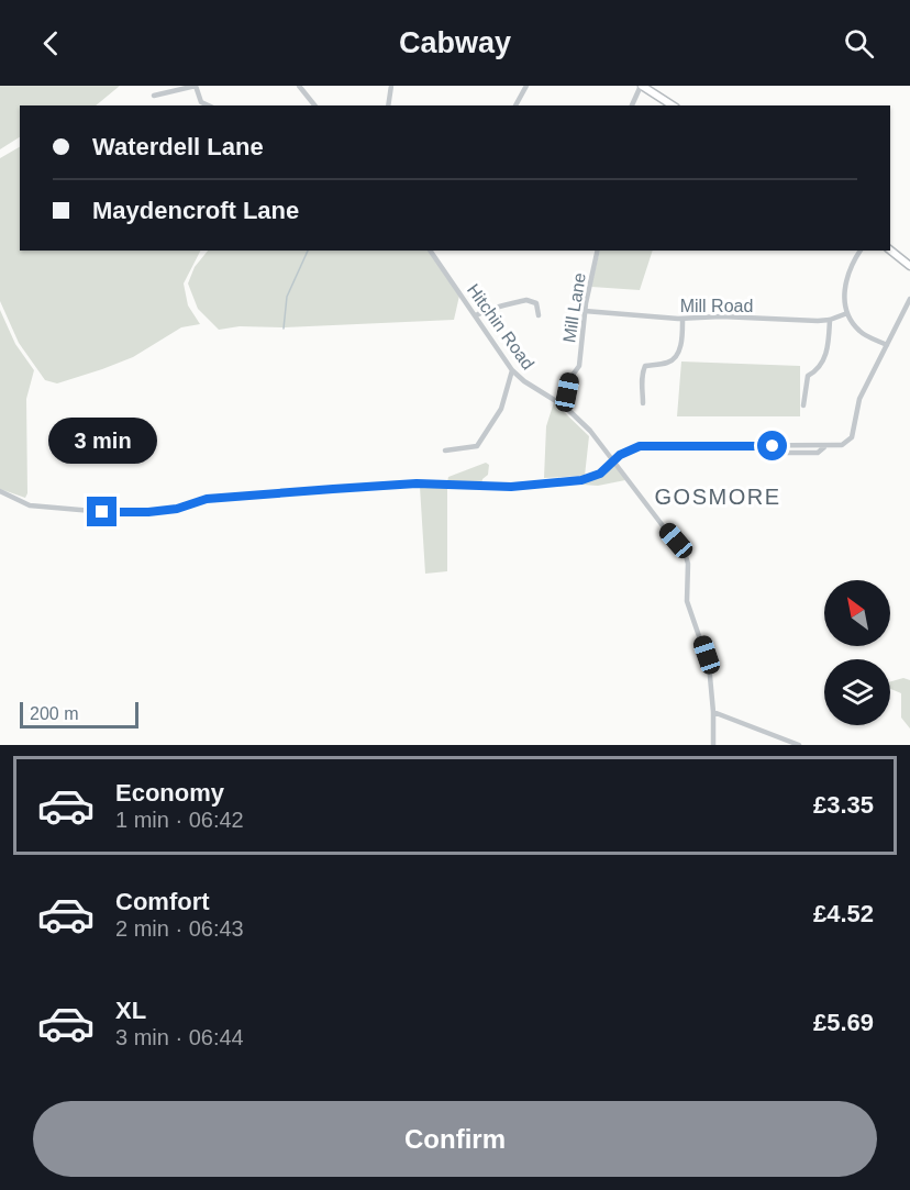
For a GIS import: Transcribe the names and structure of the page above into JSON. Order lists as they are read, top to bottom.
{
  "streets": {
    "street": ["Mill Road", "Mill Lane", "Hitchin Road"]
  },
  "crossings": [
    ["Mill Road", "Mill Lane"],
    ["Mill Lane", "Hitchin Road"]
  ],
  "districts": ["GOSMORE"],
  "scale_bar": "200 m",
  "north": "top left",
  "page": {
    "header": "Cabway",
    "banner": ["Waterdell Lane", "Maydencroft Lane"],
    "bubble": "3 min",
    "scale": "200 m",
    "list": [
      {
        "name": "Economy",
        "note": "1 min · 06:42",
        "value": "£3.35"
      },
      {
        "name": "Comfort",
        "note": "2 min · 06:43",
        "value": "£4.52"
      },
      {
        "name": "XL",
        "note": "3 min · 06:44",
        "value": "£5.69"
      }
    ],
    "buttons": "Confirm"
  }
}
